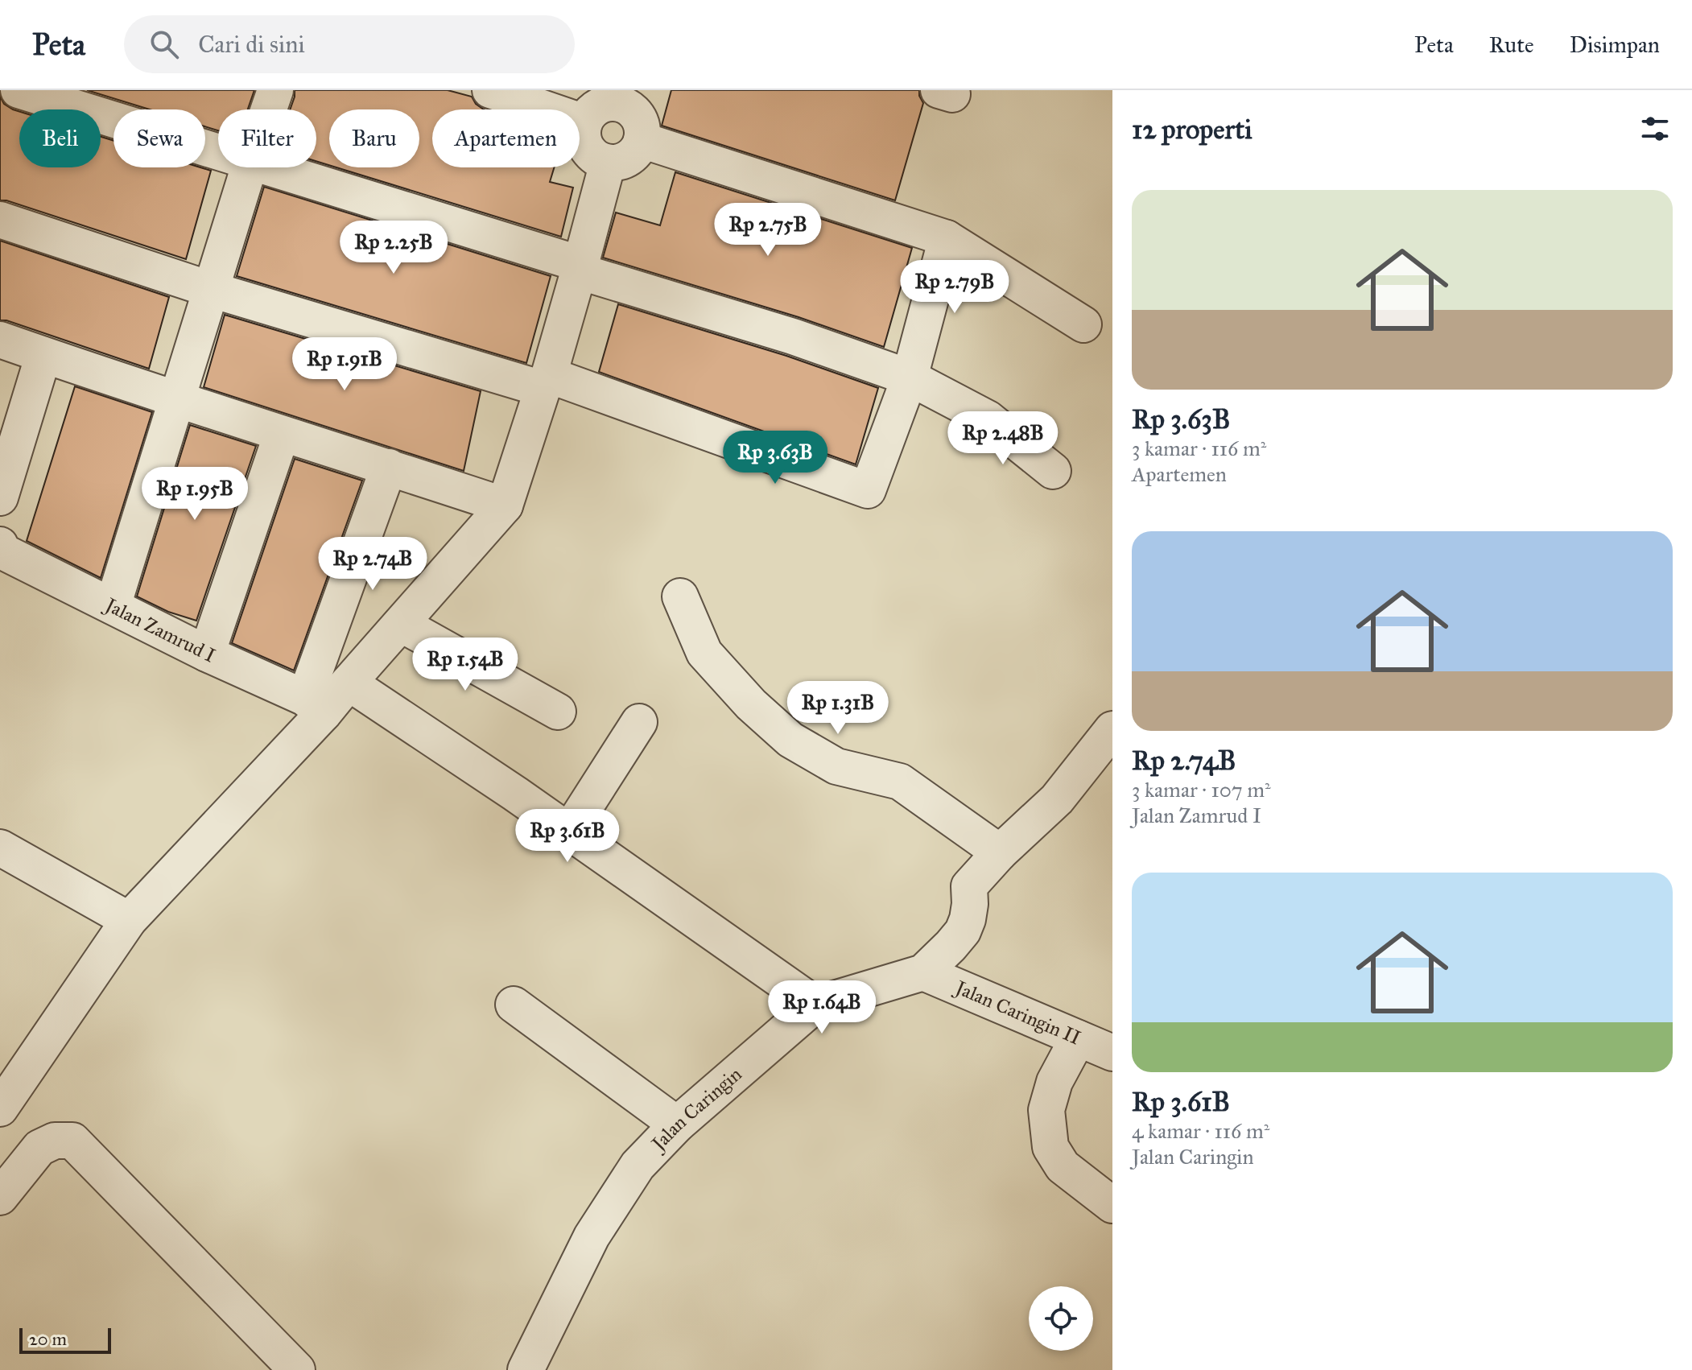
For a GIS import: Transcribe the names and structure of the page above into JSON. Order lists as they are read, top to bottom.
{
  "streets": {
    "street": ["Jalan Zamrud I", "Jalan Caringin II", "Jalan Caringin"]
  },
  "crossings": [
    ["Jalan Caringin II", "Jalan Caringin"]
  ],
  "scale_bar": "20 m",
  "page": {
    "header": "Peta",
    "search": "Cari di sini",
    "nav": ["Peta", "Rute", "Disimpan"],
    "heading": "12 properti",
    "chip": [
      "Beli",
      "Sewa",
      "Filter",
      "Baru",
      "Apartemen"
    ],
    "list": [
      {
        "name": "Rp 3.63B",
        "note": "3 kamar · 116 m² · Apartemen"
      },
      {
        "name": "Rp 2.74B",
        "note": "3 kamar · 107 m² · Jalan Zamrud I"
      },
      {
        "name": "Rp 3.61B",
        "note": "4 kamar · 116 m² · Jalan Caringin"
      }
    ],
    "price": [
      "Rp 2.75B",
      "Rp 2.25B",
      "Rp 2.79B",
      "Rp 1.91B",
      "Rp 2.48B",
      "Rp 3.63B",
      "Rp 1.95B",
      "Rp 2.74B",
      "Rp 1.54B",
      "Rp 1.31B",
      "Rp 3.61B",
      "Rp 1.64B"
    ],
    "scale": "20 m"
  }
}
